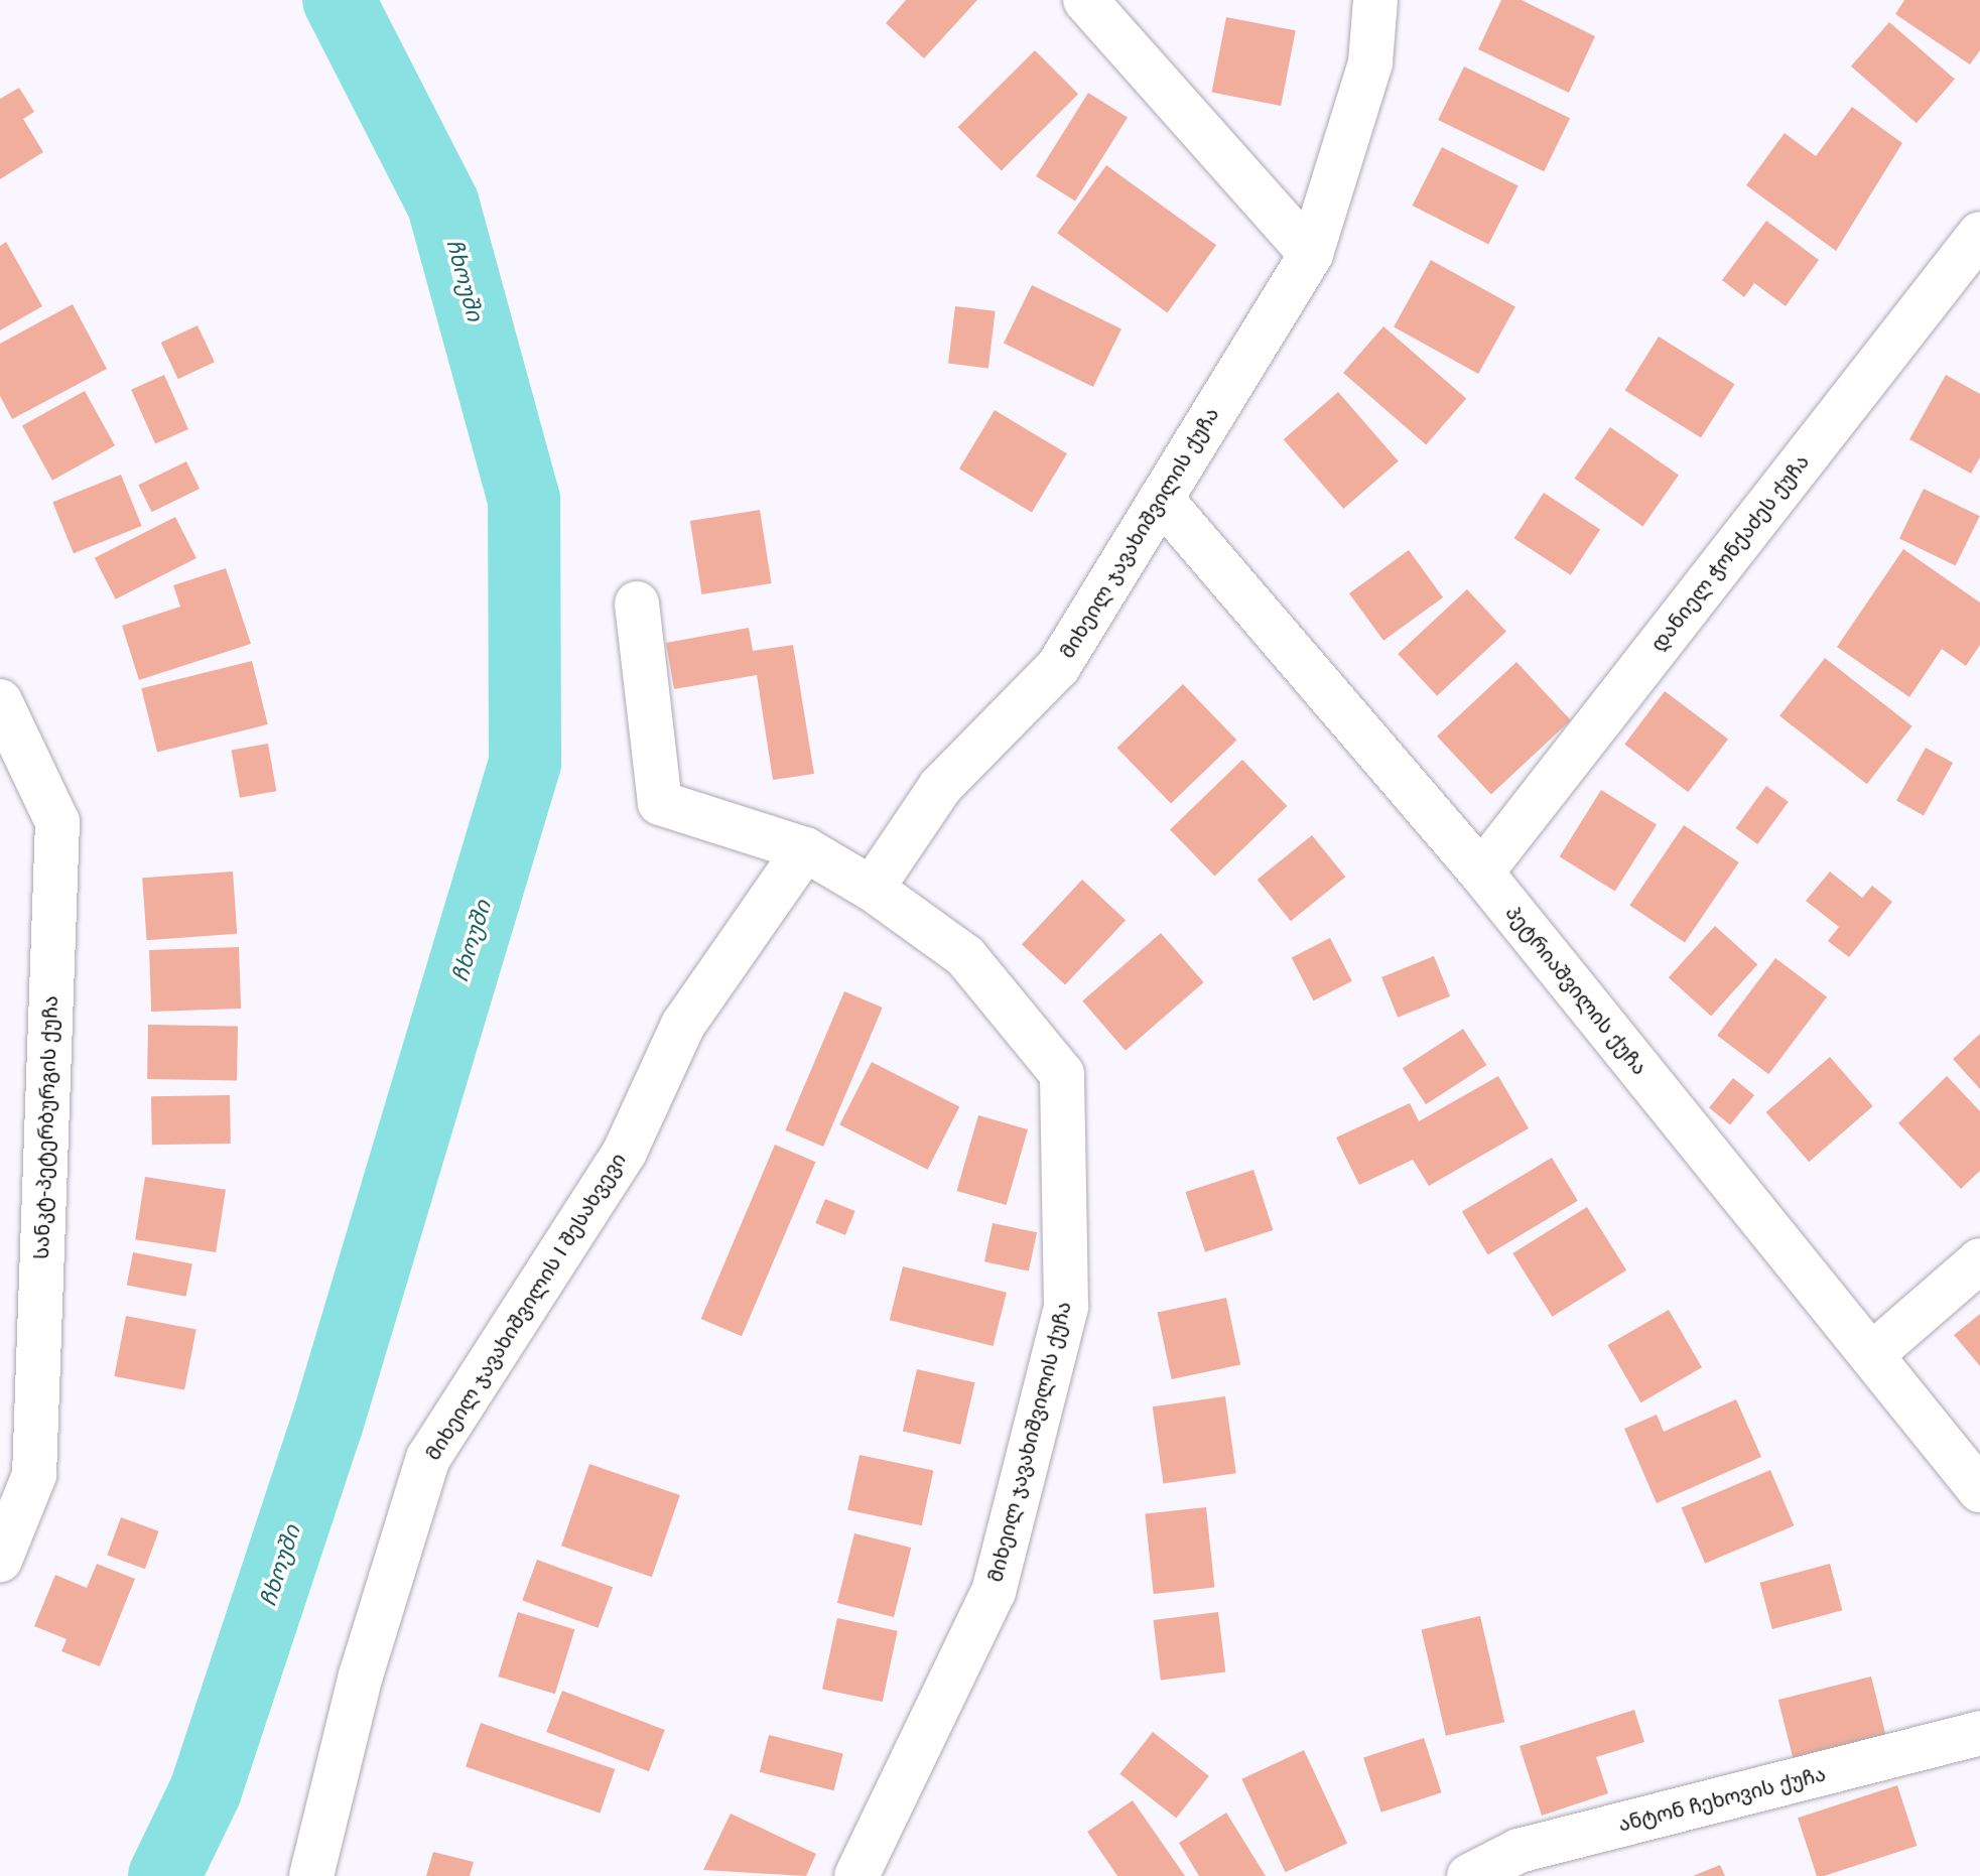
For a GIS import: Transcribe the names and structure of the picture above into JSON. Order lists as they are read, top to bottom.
{
  "streets": {
    "street": [
      "მიხეილ ჯავახიშვილის ქუჩა",
      "დანიელ ჭონქაძეს ქუჩა",
      "პეტრიაშვილის ქუჩა",
      "სანკტ-პეტერბურგის ქუჩა",
      "მიხეილ ჯავახიშვილის I შესახვევი",
      "ანტონ ჩეხოვის ქუჩა"
    ]
  },
  "crossings": [
    ["მიხეილ ჯავახიშვილის ქუჩა", "პეტრიაშვილის ქუჩა"],
    ["დანიელ ჭონქაძეს ქუჩა", "პეტრიაშვილის ქუჩა"]
  ],
  "water": ["ჩხოუში"]
}
